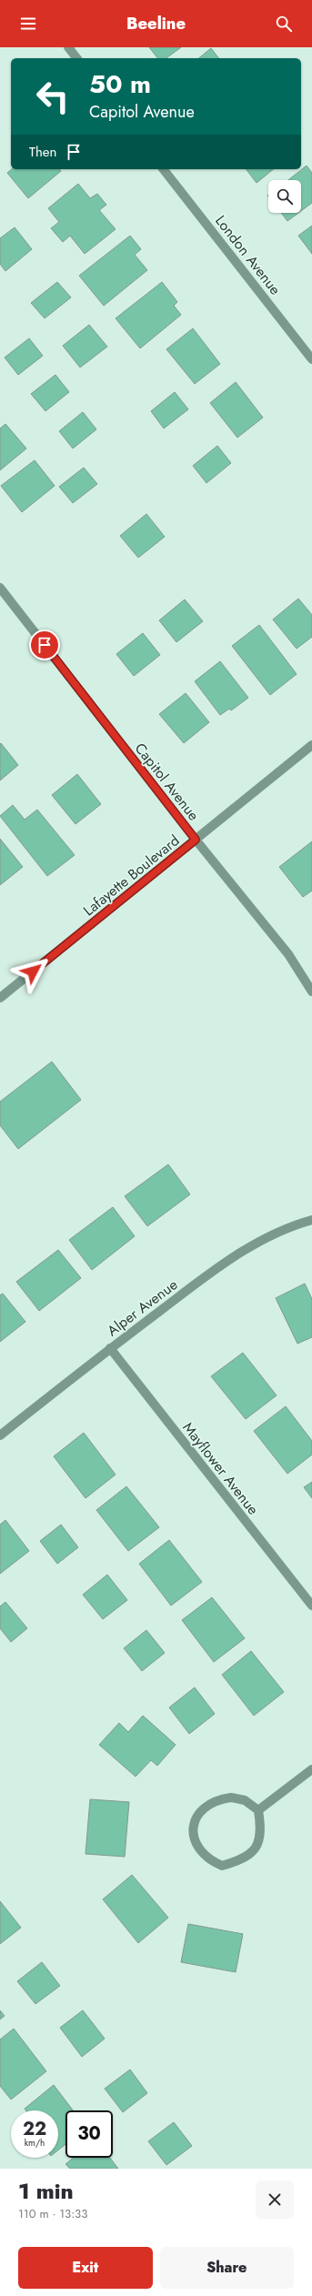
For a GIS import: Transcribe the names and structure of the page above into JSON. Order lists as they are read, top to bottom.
{
  "streets": {
    "street": [
      "London Avenue",
      "Capitol Avenue",
      "Lafayette Boulevard",
      "Alper Avenue",
      "Mayflower Avenue"
    ]
  },
  "crossings": [
    ["Capitol Avenue", "Lafayette Boulevard"],
    ["Alper Avenue", "Mayflower Avenue"]
  ],
  "page": {
    "header": "Beeline",
    "turn": ["50 m", "Capitol Avenue"],
    "then": "Then",
    "speed": "22 km/h",
    "limit": "30",
    "heading": ["1 min", "110 m · 13:33"],
    "buttons": ["Exit", "Share"]
  }
}
